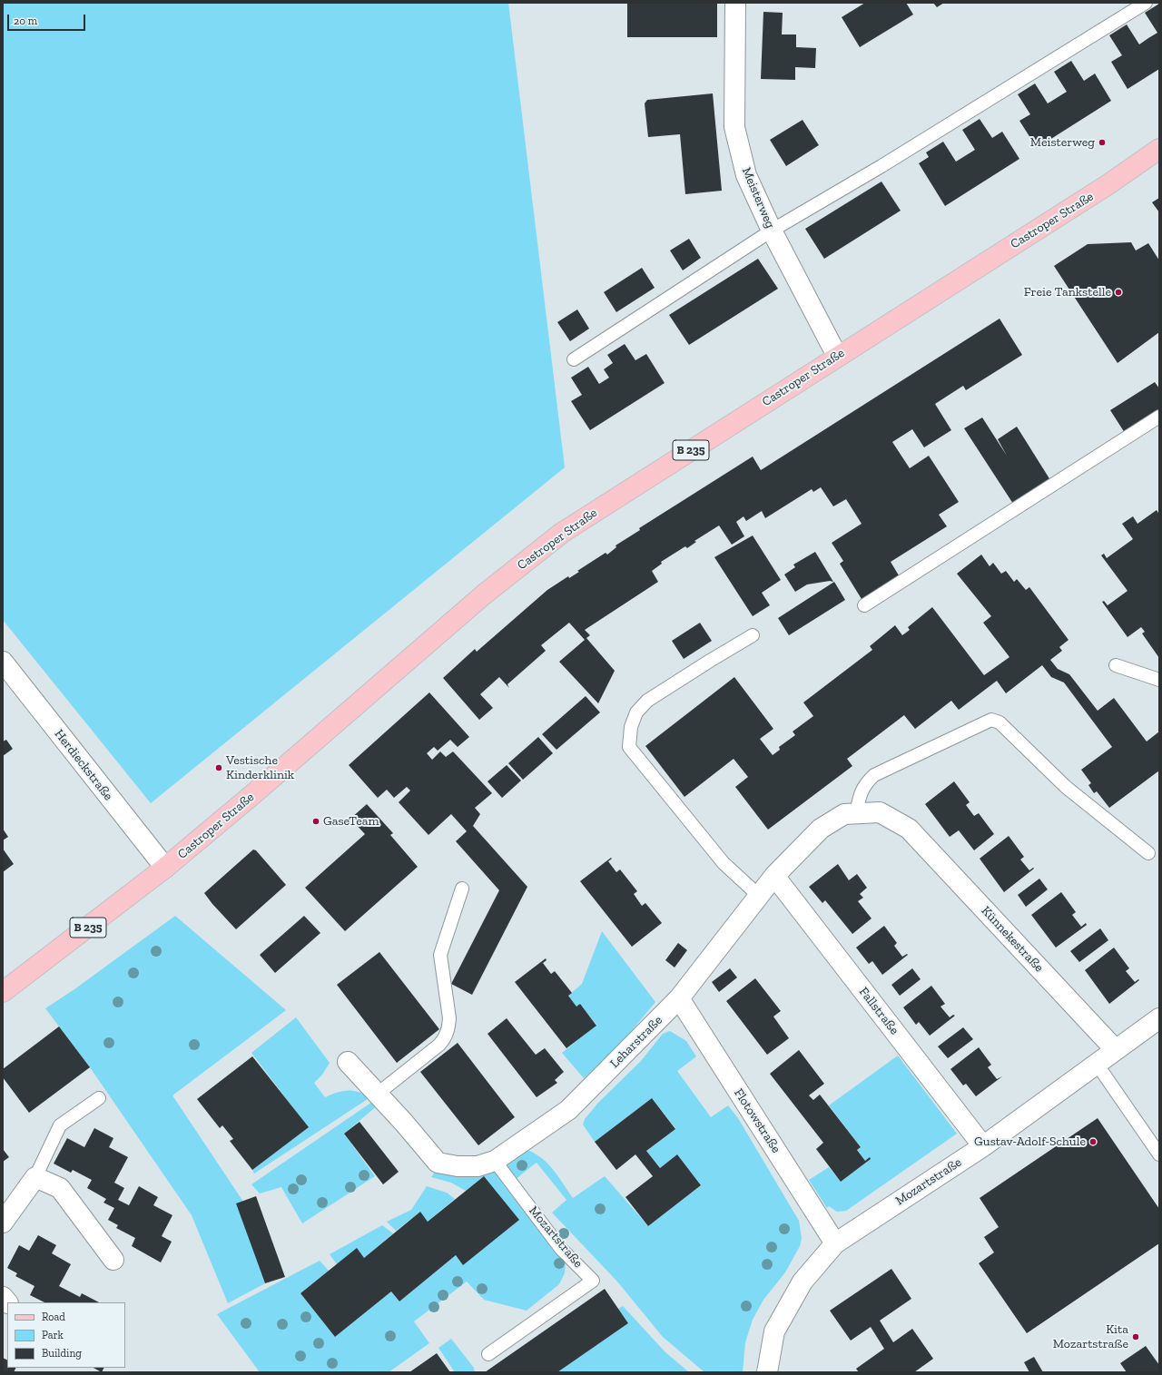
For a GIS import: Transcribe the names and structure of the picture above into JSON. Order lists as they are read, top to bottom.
{
  "streets": {
    "main road": ["Castroper Straße", "B 235"],
    "street": [
      "Meisterweg",
      "Herdieckstraße",
      "Künnekestraße",
      "Fallstraße",
      "Leharstraße",
      "Flotowstraße",
      "Mozartstraße"
    ]
  },
  "crossings": [
    ["Meisterweg", "Castroper Straße"],
    ["Castroper Straße", "Herdieckstraße"],
    ["Künnekestraße", "Leharstraße"],
    ["Künnekestraße", "Mozartstraße"],
    ["Fallstraße", "Leharstraße"],
    ["Fallstraße", "Mozartstraße"],
    ["Leharstraße", "Flotowstraße"],
    ["Leharstraße", "Mozartstraße"],
    ["Flotowstraße", "Mozartstraße"]
  ],
  "places": [
    "Meisterweg",
    "Freie Tankstelle",
    "Vestische Kinderklinik",
    "GaseTeam",
    "Gustav-Adolf-Schule",
    "Kita Mozartstraße"
  ],
  "legend": ["Road", "Park", "Building"],
  "scale_bar": "20 m"
}
